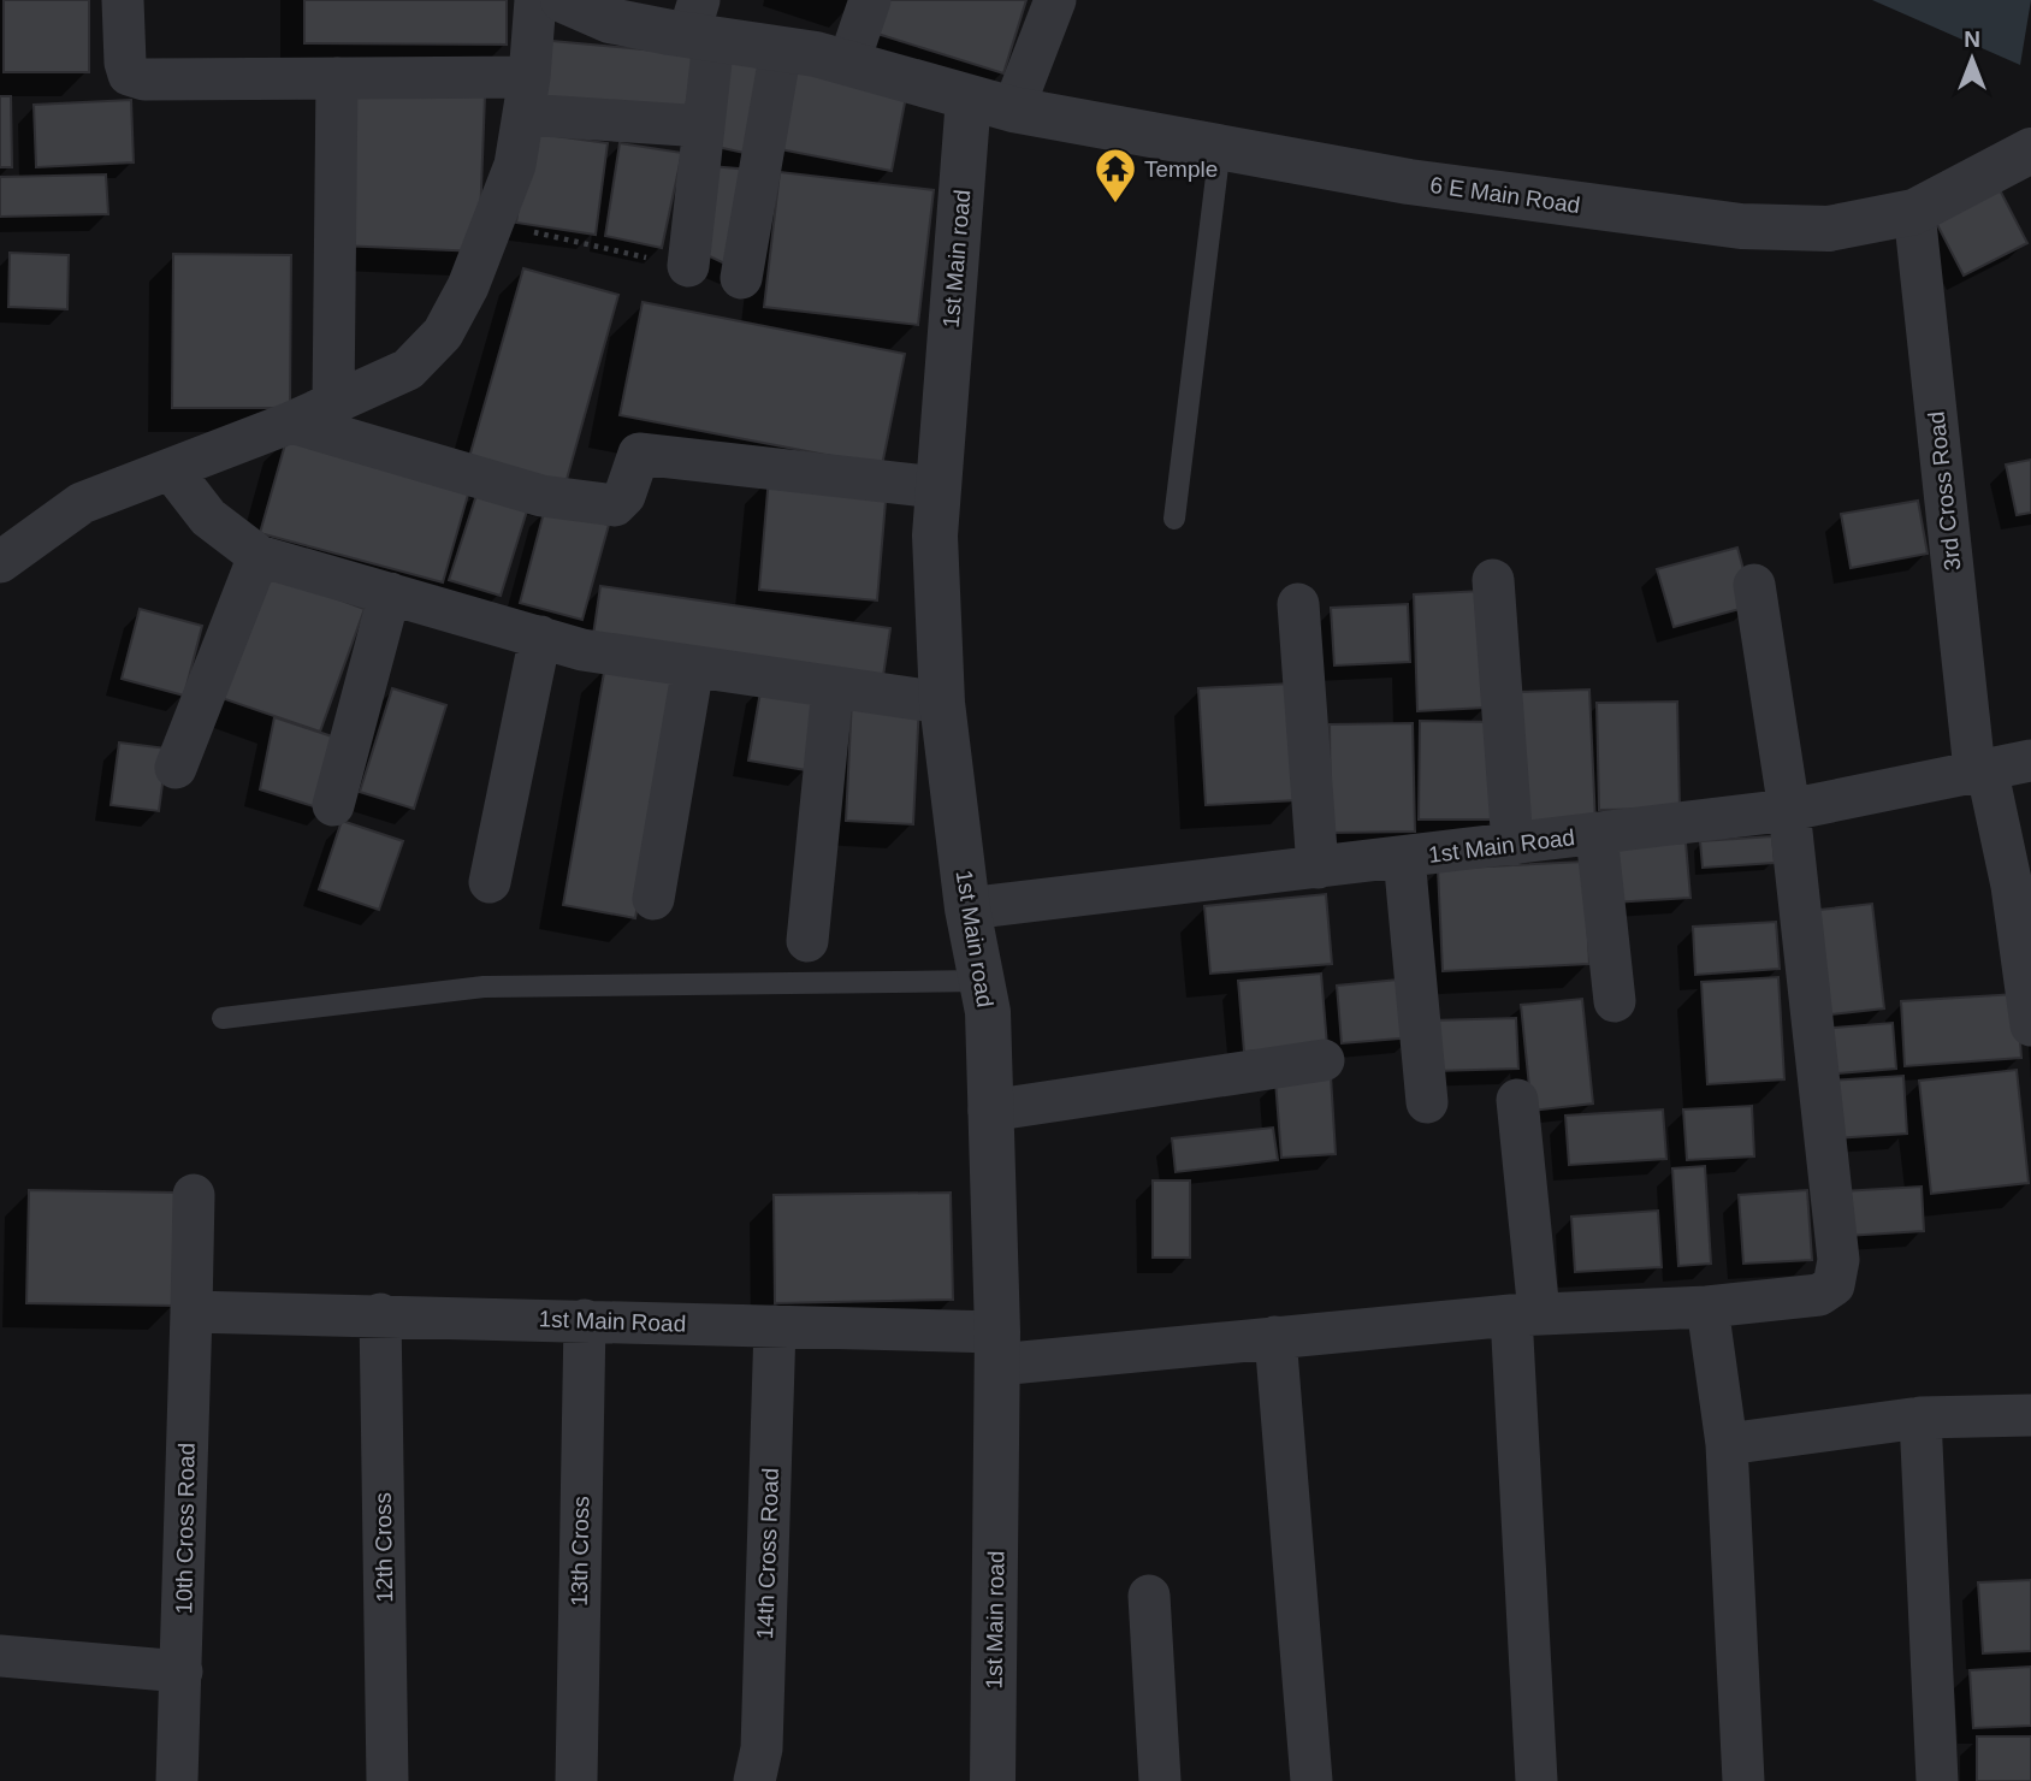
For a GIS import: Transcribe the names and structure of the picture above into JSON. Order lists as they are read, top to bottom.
{
  "streets": {
    "street": [
      "6 E Main Road",
      "1st Main road",
      "3rd Cross Road",
      "1st Main Road",
      "10th Cross Road",
      "12th Cross",
      "13th Cross",
      "14th Cross Road"
    ]
  },
  "crossings": [
    ["6 E Main Road", "1st Main road"],
    ["6 E Main Road", "3rd Cross Road"],
    ["1st Main road", "1st Main Road"],
    ["3rd Cross Road", "1st Main Road"],
    ["1st Main Road", "10th Cross Road"],
    ["1st Main Road", "12th Cross"],
    ["1st Main Road", "13th Cross"],
    ["1st Main Road", "14th Cross Road"]
  ],
  "places": {
    "temple": ["Temple"]
  },
  "north": "top"
}
